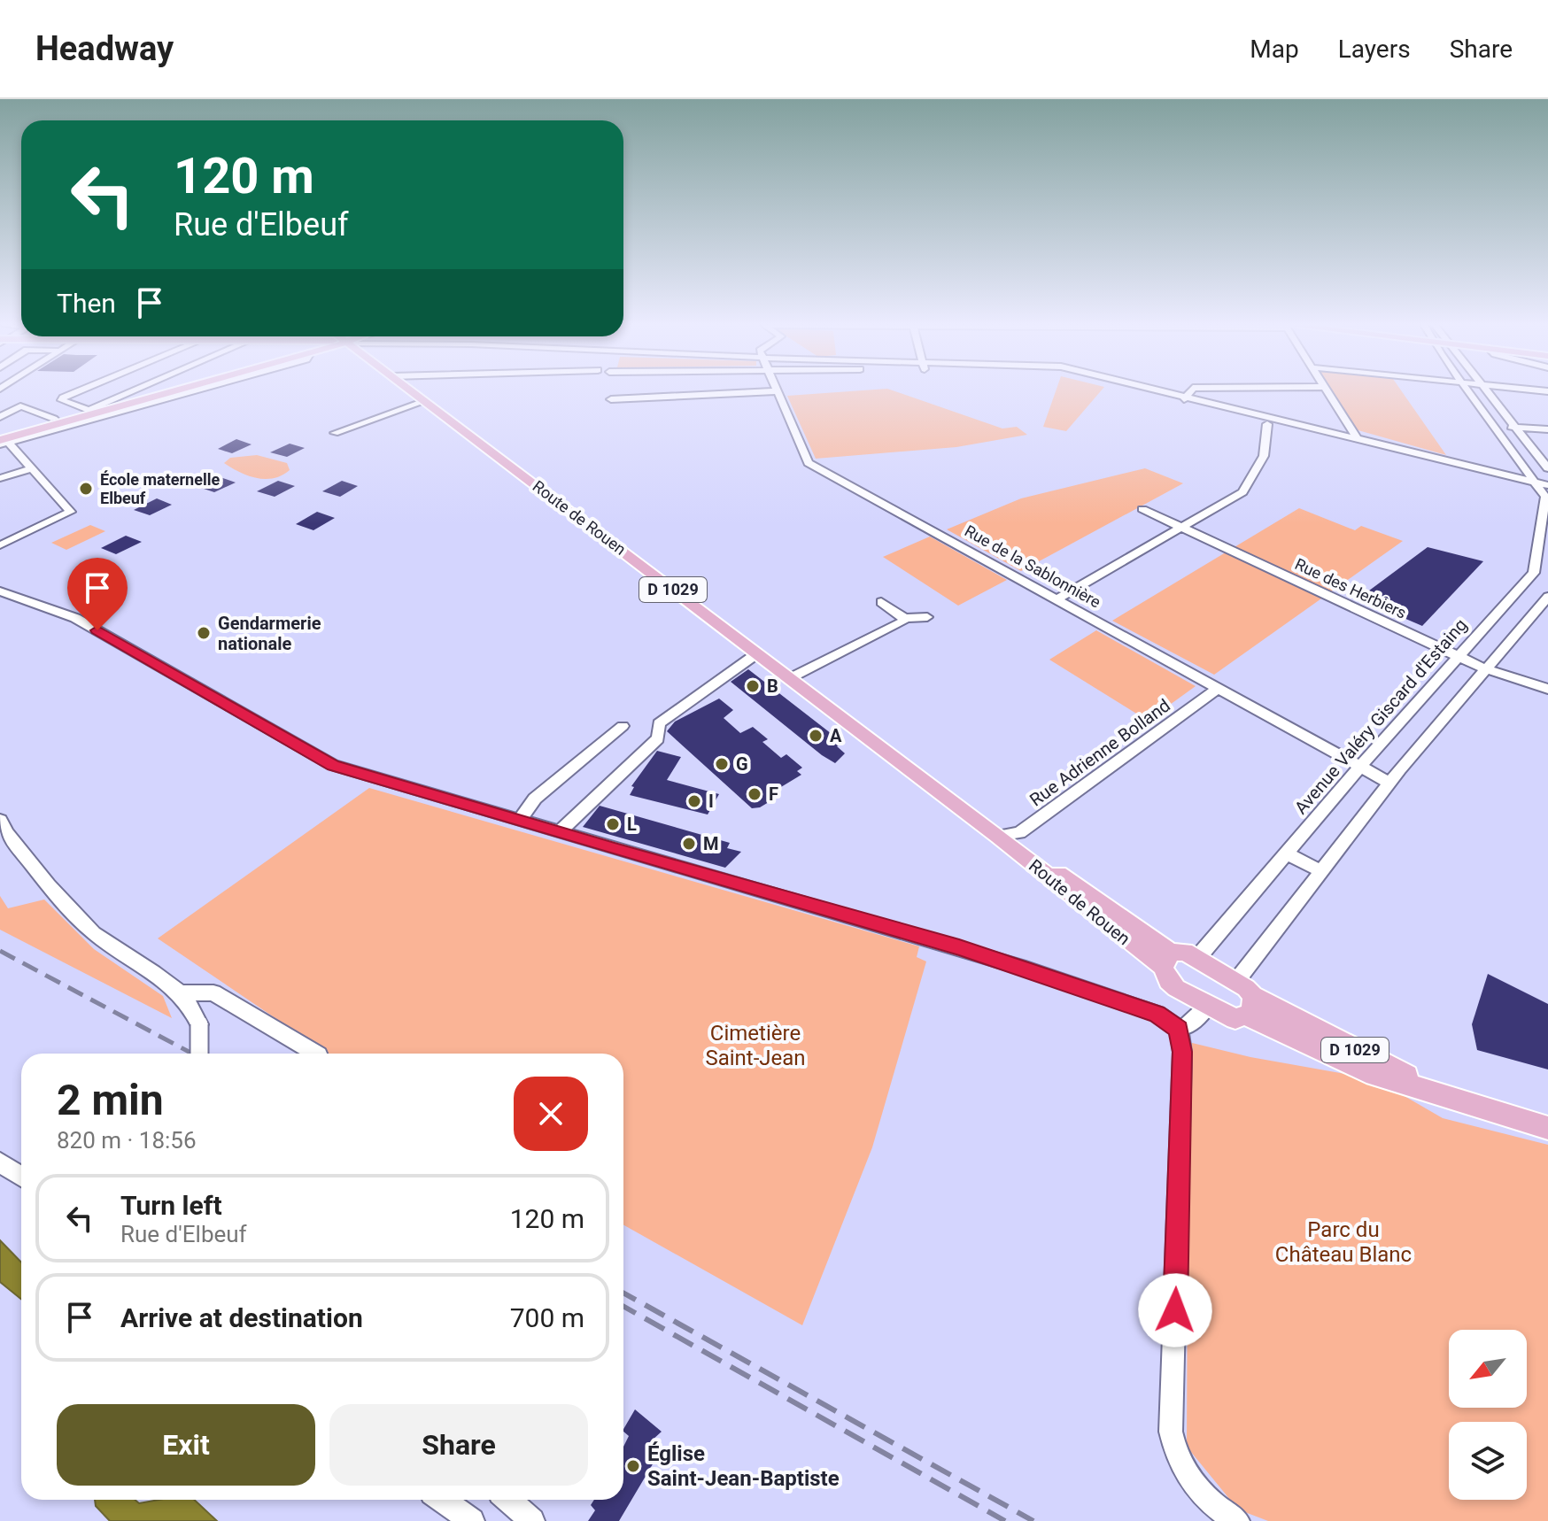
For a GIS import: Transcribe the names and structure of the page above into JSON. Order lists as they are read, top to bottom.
{
  "streets": {
    "main road": ["Route de Rouen", "D 1029"],
    "street": [
      "Rue de la Sablonnière",
      "Rue des Herbiers",
      "Avenue Valéry Giscard d'Estaing",
      "Rue Adrienne Bolland"
    ]
  },
  "crossings": [
    ["Route de Rouen", "D 1029"],
    ["Route de Rouen", "Rue Adrienne Bolland"],
    ["Rue de la Sablonnière", "Avenue Valéry Giscard d'Estaing"],
    ["Rue de la Sablonnière", "Rue Adrienne Bolland"],
    ["Rue des Herbiers", "Avenue Valéry Giscard d'Estaing"]
  ],
  "parks": ["Cimetière Saint-Jean", "Parc du Château Blanc"],
  "places": [
    "École maternelle Elbeuf",
    "Gendarmerie nationale",
    "B",
    "A",
    "G",
    "F",
    "I",
    "L",
    "M",
    "Église Saint-Jean-Baptiste"
  ],
  "north": "bottom left",
  "page": {
    "header": "Headway",
    "nav": ["Map", "Layers", "Share"],
    "turn": ["120 m", "Rue d'Elbeuf"],
    "then": "Then",
    "heading": ["2 min", "820 m · 18:56"],
    "list": [
      {
        "name": "Turn left",
        "note": "Rue d'Elbeuf",
        "value": "120 m"
      },
      {
        "name": "Arrive at destination",
        "value": "700 m"
      }
    ],
    "buttons": ["Exit", "Share"]
  }
}
